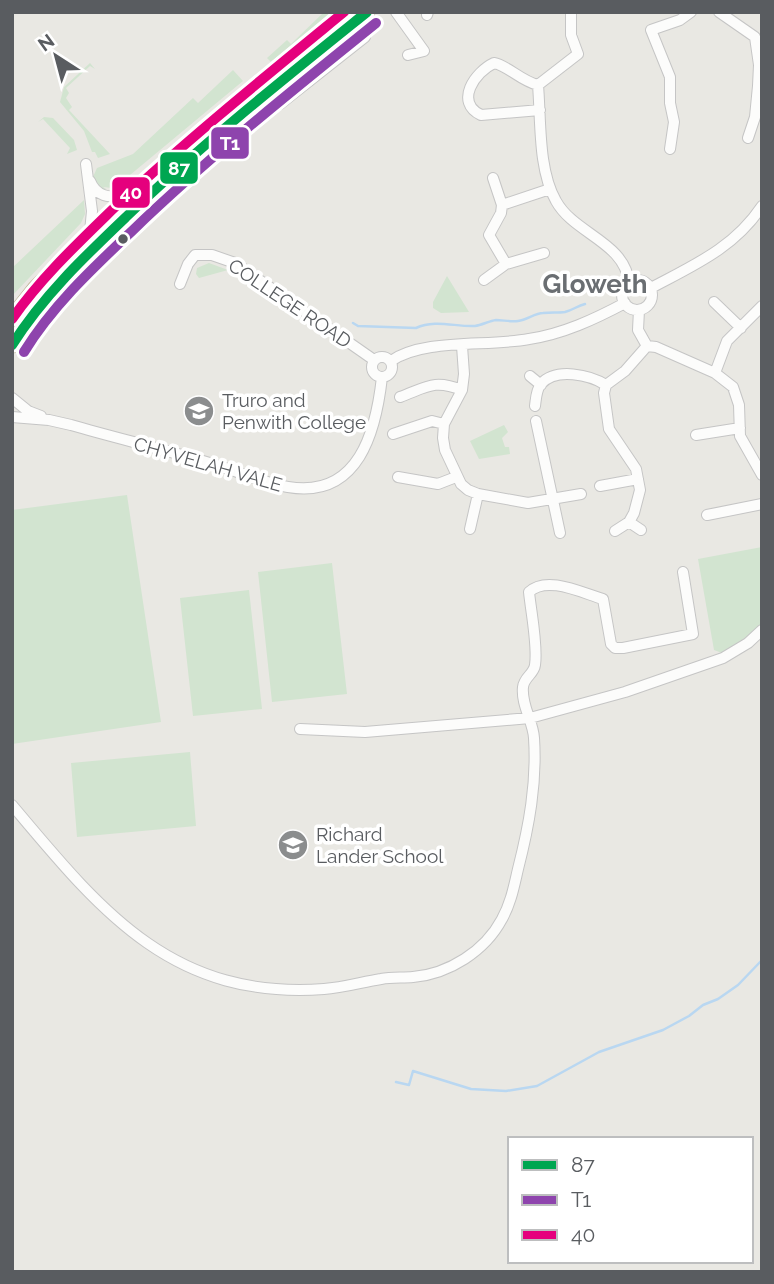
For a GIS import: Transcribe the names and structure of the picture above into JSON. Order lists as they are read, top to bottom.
{
  "streets": {
    "street": ["COLLEGE ROAD", "CHYVELAH VALE"]
  },
  "crossings": [
    ["COLLEGE ROAD", "CHYVELAH VALE"]
  ],
  "districts": ["Gloweth"],
  "places": {
    "school or university": ["Truro and Penwith College", "Richard Lander School"]
  },
  "lines": ["transit line 87", "transit line 40", "transit line T1"],
  "legend": ["87", "T1", "40"],
  "north": "top left"
}
